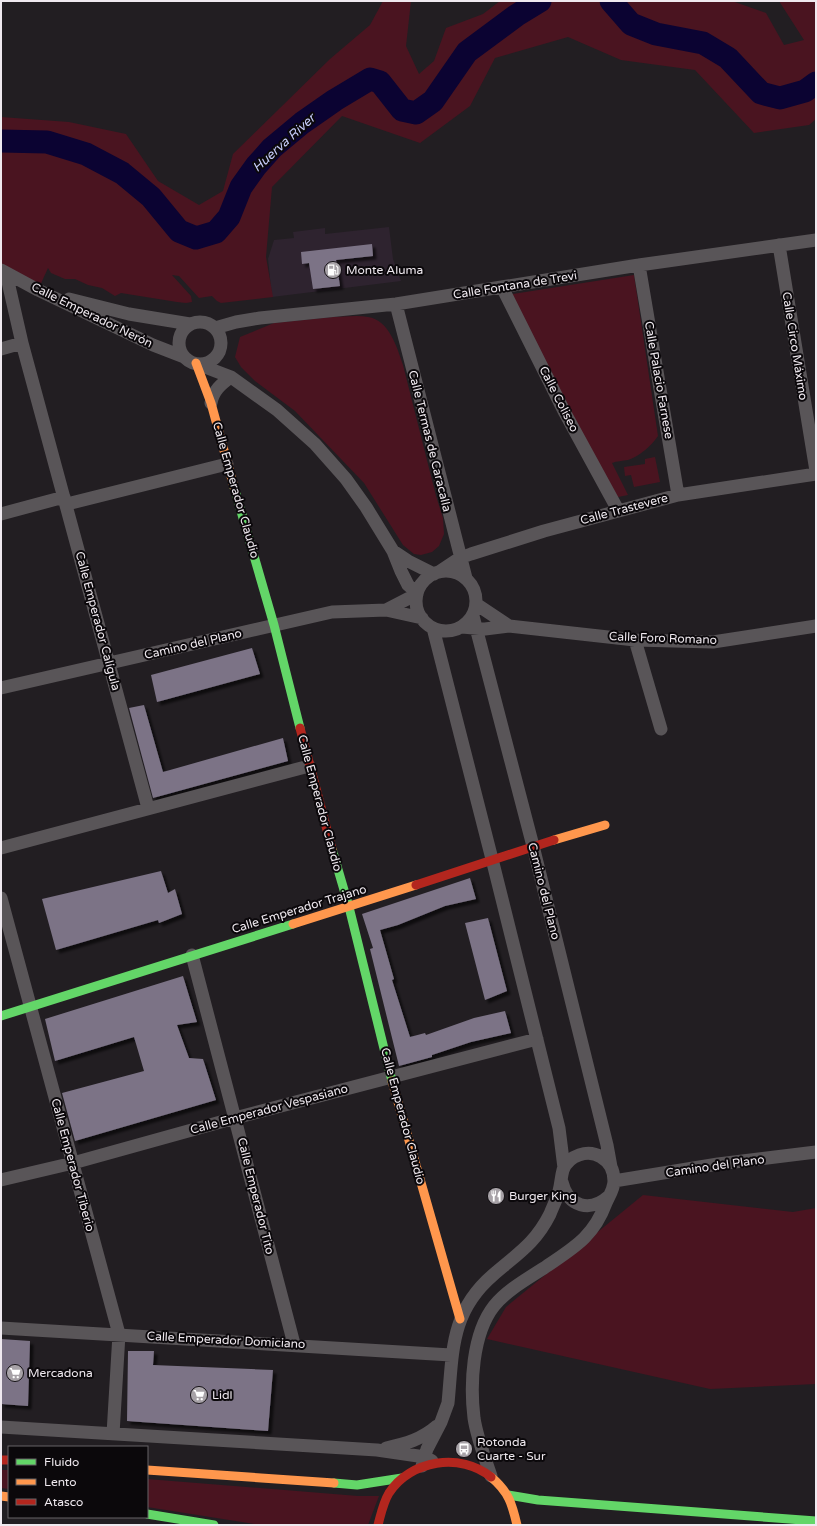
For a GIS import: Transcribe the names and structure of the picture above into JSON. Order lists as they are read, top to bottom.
{
  "streets": {
    "main road": ["Calle Emperador Claudio", "Calle Emperador Trajano"],
    "street": [
      "Calle Fontana de Trevi",
      "Calle Emperador Nerón",
      "Calle Circo Máximo",
      "Calle Palacio Farnese",
      "Calle Coliseo",
      "Calle Termas de Caracalla",
      "Calle Trastevere",
      "Calle Emperador Calígula",
      "Calle Foro Romano",
      "Camino del Plano",
      "Calle Emperador Vespasiano",
      "Calle Emperador Tiberio",
      "Calle Emperador Tito",
      "Calle Emperador Domiciano"
    ]
  },
  "crossings": [
    ["Calle Fontana de Trevi", "Calle Emperador Nerón"],
    ["Calle Fontana de Trevi", "Calle Circo Máximo"],
    ["Calle Fontana de Trevi", "Calle Palacio Farnese"],
    ["Calle Fontana de Trevi", "Calle Coliseo"],
    ["Calle Fontana de Trevi", "Calle Termas de Caracalla"],
    ["Calle Fontana de Trevi", "Calle Emperador Claudio"],
    ["Calle Emperador Nerón", "Calle Termas de Caracalla"],
    ["Calle Emperador Nerón", "Calle Emperador Claudio"],
    ["Calle Emperador Nerón", "Calle Trastevere"],
    ["Calle Emperador Nerón", "Calle Emperador Calígula"],
    ["Calle Emperador Nerón", "Calle Foro Romano"],
    ["Calle Emperador Nerón", "Camino del Plano"],
    ["Calle Circo Máximo", "Calle Trastevere"],
    ["Calle Palacio Farnese", "Calle Trastevere"],
    ["Calle Coliseo", "Calle Trastevere"],
    ["Calle Termas de Caracalla", "Calle Trastevere"],
    ["Calle Termas de Caracalla", "Calle Foro Romano"],
    ["Calle Termas de Caracalla", "Camino del Plano"],
    ["Calle Emperador Claudio", "Camino del Plano"],
    ["Calle Emperador Claudio", "Calle Emperador Trajano"],
    ["Calle Emperador Claudio", "Calle Emperador Vespasiano"],
    ["Calle Trastevere", "Calle Foro Romano"],
    ["Calle Trastevere", "Camino del Plano"],
    ["Calle Emperador Calígula", "Camino del Plano"],
    ["Calle Foro Romano", "Camino del Plano"],
    ["Camino del Plano", "Calle Emperador Trajano"],
    ["Calle Emperador Trajano", "Calle Emperador Tiberio"],
    ["Calle Emperador Trajano", "Calle Emperador Tito"],
    ["Calle Emperador Vespasiano", "Calle Emperador Tiberio"],
    ["Calle Emperador Vespasiano", "Calle Emperador Tito"],
    ["Calle Emperador Tiberio", "Calle Emperador Domiciano"],
    ["Calle Emperador Tito", "Calle Emperador Domiciano"]
  ],
  "water": ["Huerva River"],
  "places": {
    "fuel station": ["Monte Aluma"],
    "restaurant": ["Burger King"],
    "supermarket": ["Mercadona", "Lidl"],
    "bus stop": ["Rotonda Cuarte - Sur"]
  },
  "legend": ["Fluido", "Lento", "Atasco"]
}
